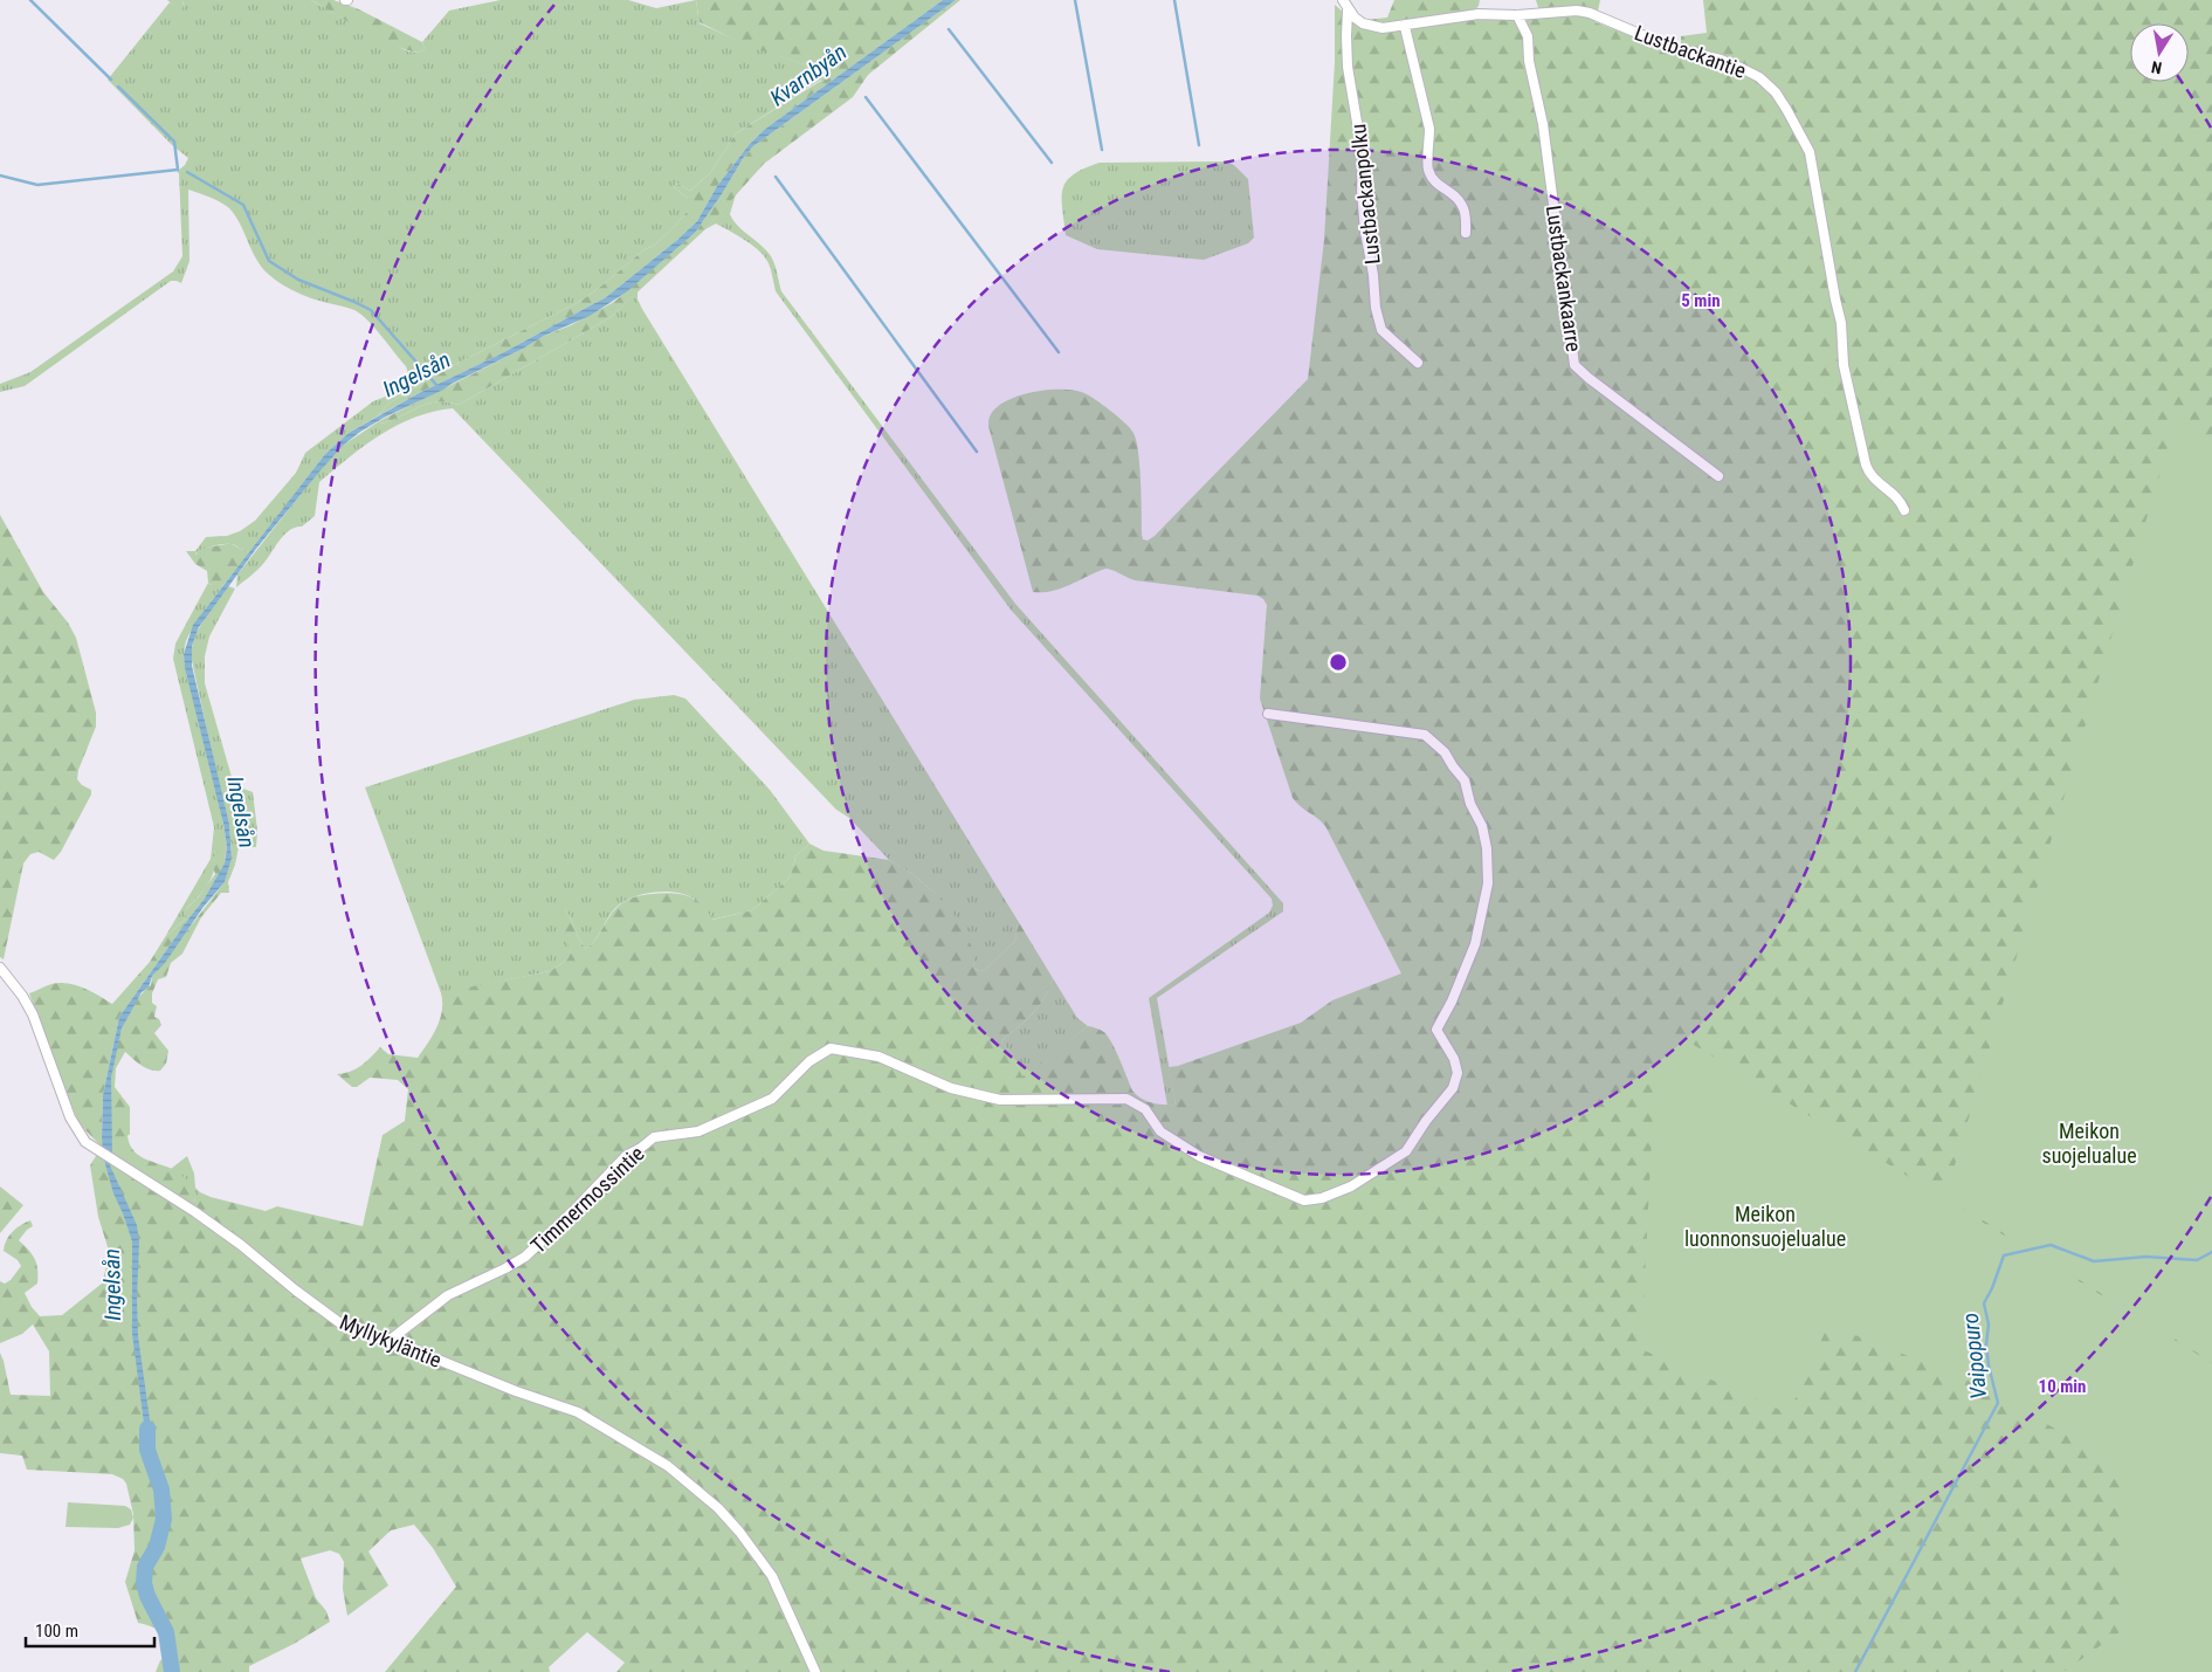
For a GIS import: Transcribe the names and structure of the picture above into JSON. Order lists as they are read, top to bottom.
{
  "streets": {
    "street": [
      "Lustbackantie",
      "Lustbackanpolku",
      "Lustbackankaarre",
      "Timmermossintie",
      "Myllykyläntie"
    ]
  },
  "crossings": [
    ["Lustbackantie", "Lustbackanpolku"],
    ["Lustbackantie", "Lustbackankaarre"],
    ["Timmermossintie", "Myllykyläntie"]
  ],
  "water": ["Kvarnbyån", "Ingelsån", "Vaipopuro"],
  "parks": ["Meikon suojelualue", "Meikon luonnonsuojelualue"],
  "scale_bar": "100 m",
  "north": "bottom",
  "rings": ["5 min", "10 min"]
}
